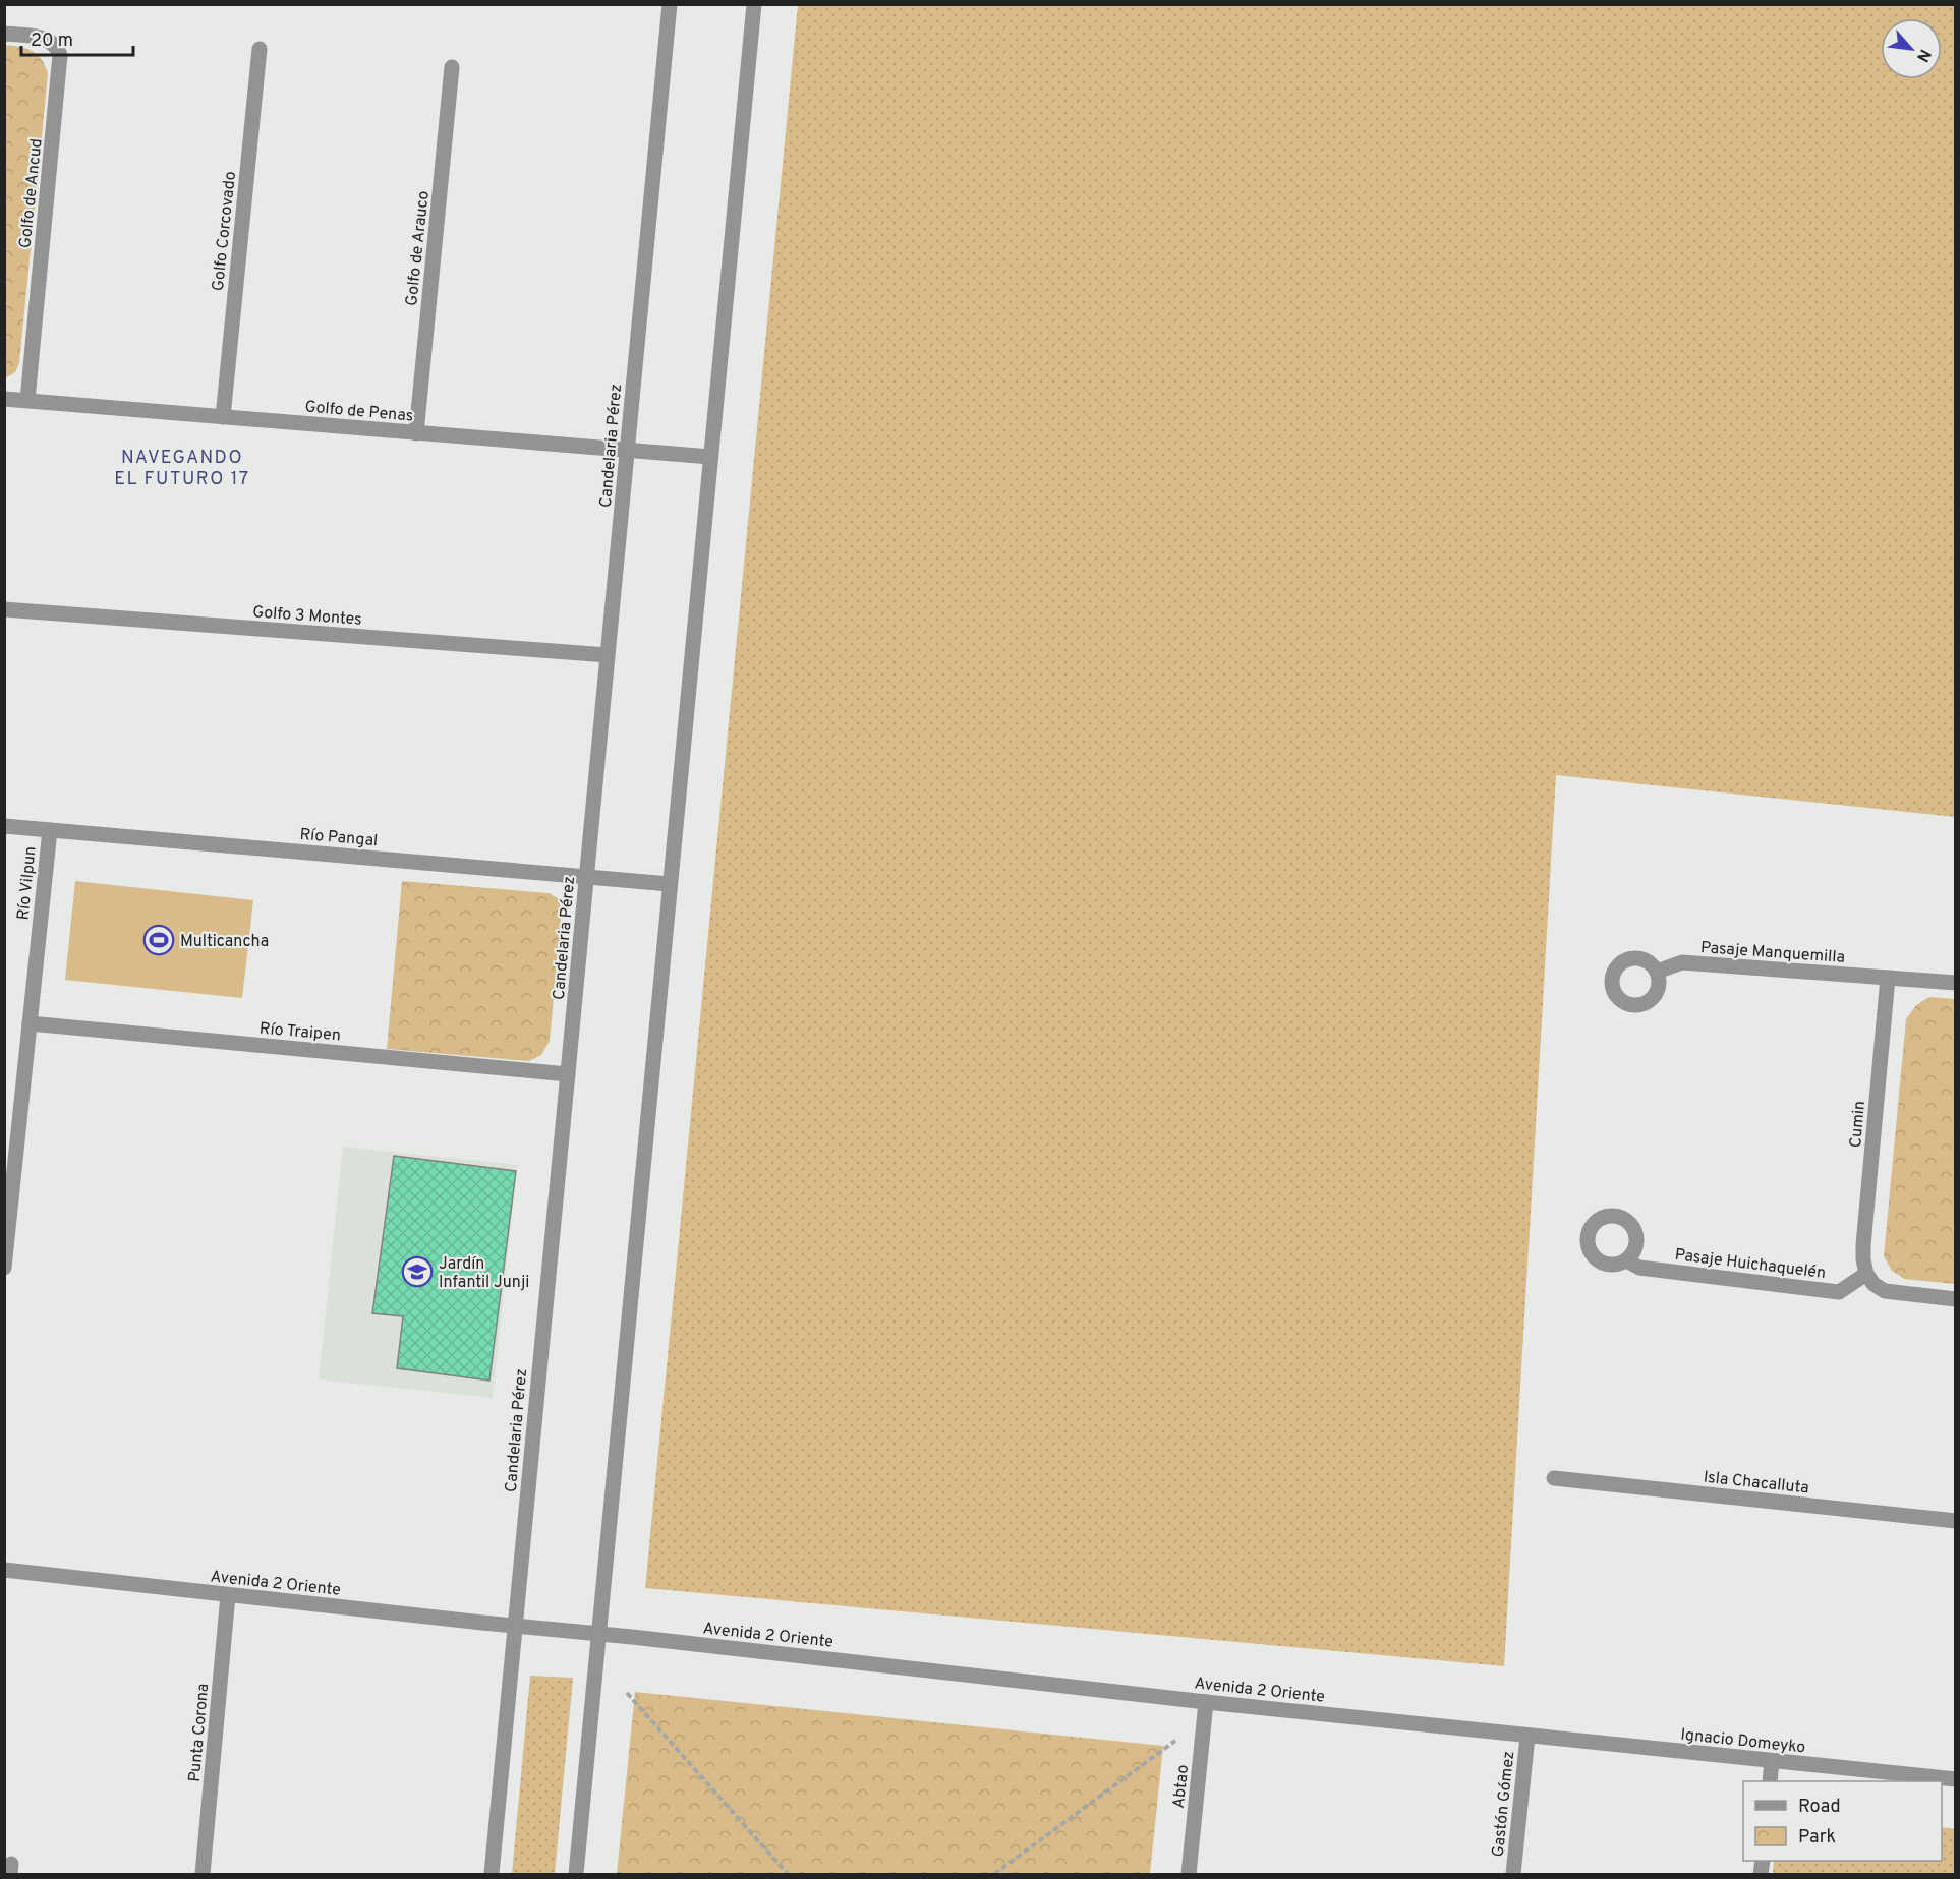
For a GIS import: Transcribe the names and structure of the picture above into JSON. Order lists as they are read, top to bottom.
{
  "streets": {
    "street": [
      "Golfo de Ancud",
      "Golfo Corcovado",
      "Golfo de Arauco",
      "Golfo de Penas",
      "Candelaria Pérez",
      "Golfo 3 Montes",
      "Río Pangal",
      "Río Vilpun",
      "Pasaje Manquemilla",
      "Río Traipen",
      "Cumin",
      "Pasaje Huichaquelén",
      "Isla Chacalluta",
      "Avenida 2 Oriente",
      "Punta Corona",
      "Ignacio Domeyko",
      "Abtao",
      "Gastón Gómez"
    ]
  },
  "crossings": [
    ["Golfo de Ancud", "Golfo de Penas"],
    ["Golfo Corcovado", "Golfo de Penas"],
    ["Golfo de Arauco", "Golfo de Penas"],
    ["Golfo de Penas", "Candelaria Pérez"],
    ["Candelaria Pérez", "Golfo 3 Montes"],
    ["Candelaria Pérez", "Río Pangal"],
    ["Candelaria Pérez", "Río Traipen"],
    ["Candelaria Pérez", "Avenida 2 Oriente"],
    ["Río Pangal", "Río Vilpun"],
    ["Río Vilpun", "Río Traipen"],
    ["Pasaje Manquemilla", "Cumin"],
    ["Cumin", "Pasaje Huichaquelén"],
    ["Avenida 2 Oriente", "Punta Corona"],
    ["Avenida 2 Oriente", "Ignacio Domeyko"],
    ["Avenida 2 Oriente", "Abtao"],
    ["Avenida 2 Oriente", "Gastón Gómez"],
    ["Ignacio Domeyko", "Gastón Gómez"]
  ],
  "districts": ["NAVEGANDO EL FUTURO 17"],
  "places": {
    "sports": ["Multicancha"],
    "school or university": ["Jardín Infantil Junji"]
  },
  "legend": ["Road", "Park"],
  "scale_bar": "20 m",
  "north": "bottom right"
}
